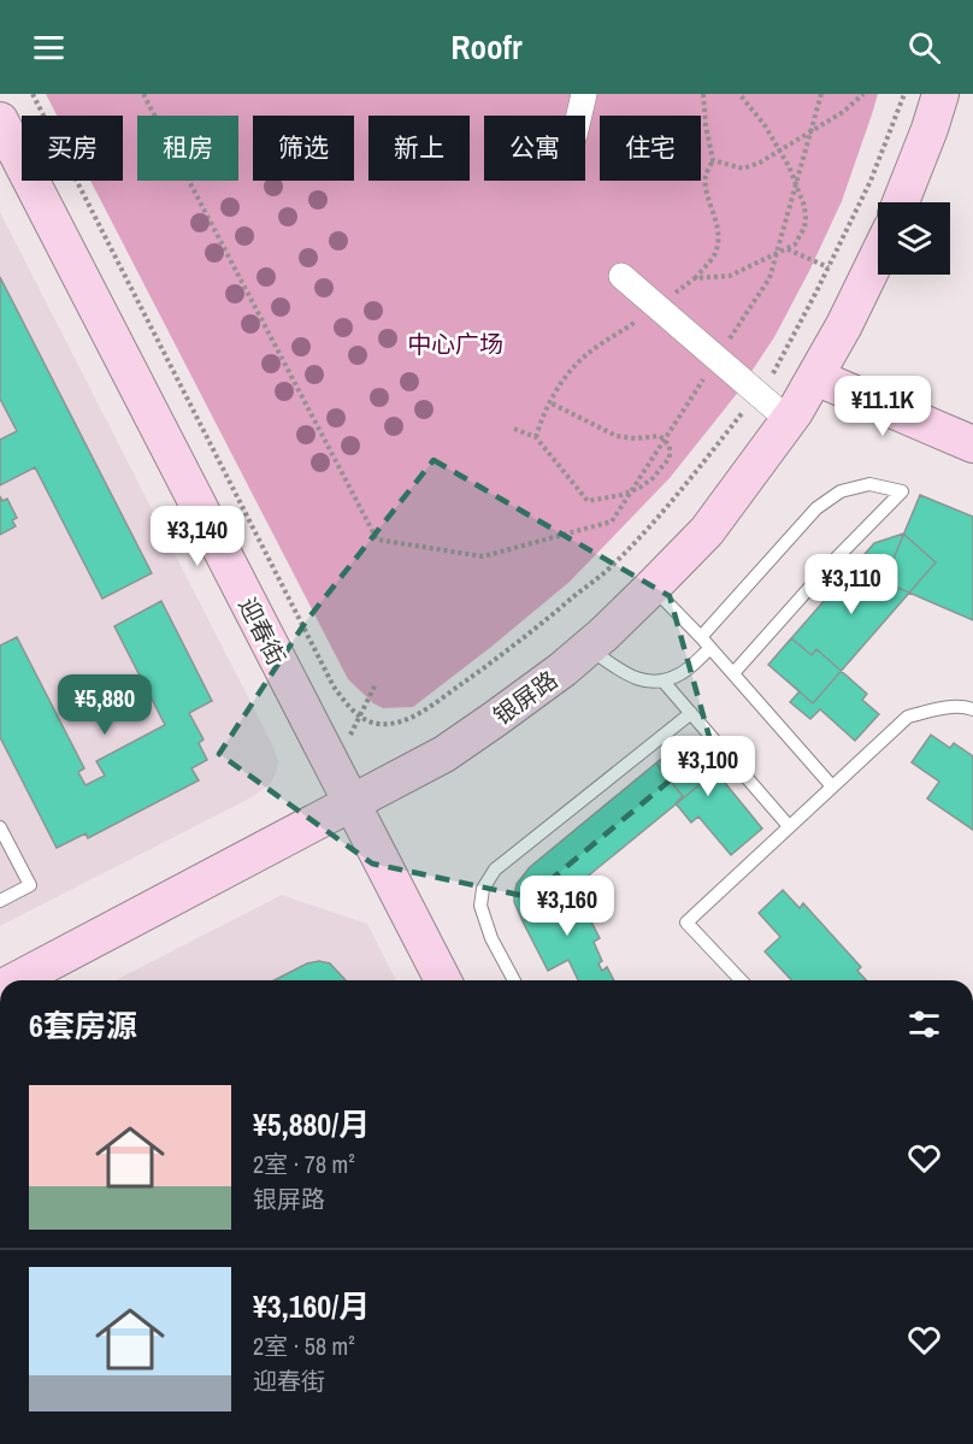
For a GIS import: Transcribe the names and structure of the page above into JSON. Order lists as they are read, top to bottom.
{
  "streets": {
    "street": ["迎春街", "银屏路"]
  },
  "crossings": [
    ["迎春街", "银屏路"]
  ],
  "parks": ["中心广场"],
  "page": {
    "header": "Roofr",
    "chip": [
      "买房",
      "租房",
      "筛选",
      "新上",
      "公寓",
      "住宅"
    ],
    "price": [
      "¥11.1K",
      "¥3,140",
      "¥3,110",
      "¥5,880",
      "¥3,100",
      "¥3,160"
    ],
    "heading": "6套房源",
    "list": [
      {
        "name": "¥5,880/月",
        "note": "2室 · 78 m² · 银屏路"
      },
      {
        "name": "¥3,160/月",
        "note": "2室 · 58 m² · 迎春街"
      }
    ]
  }
}
